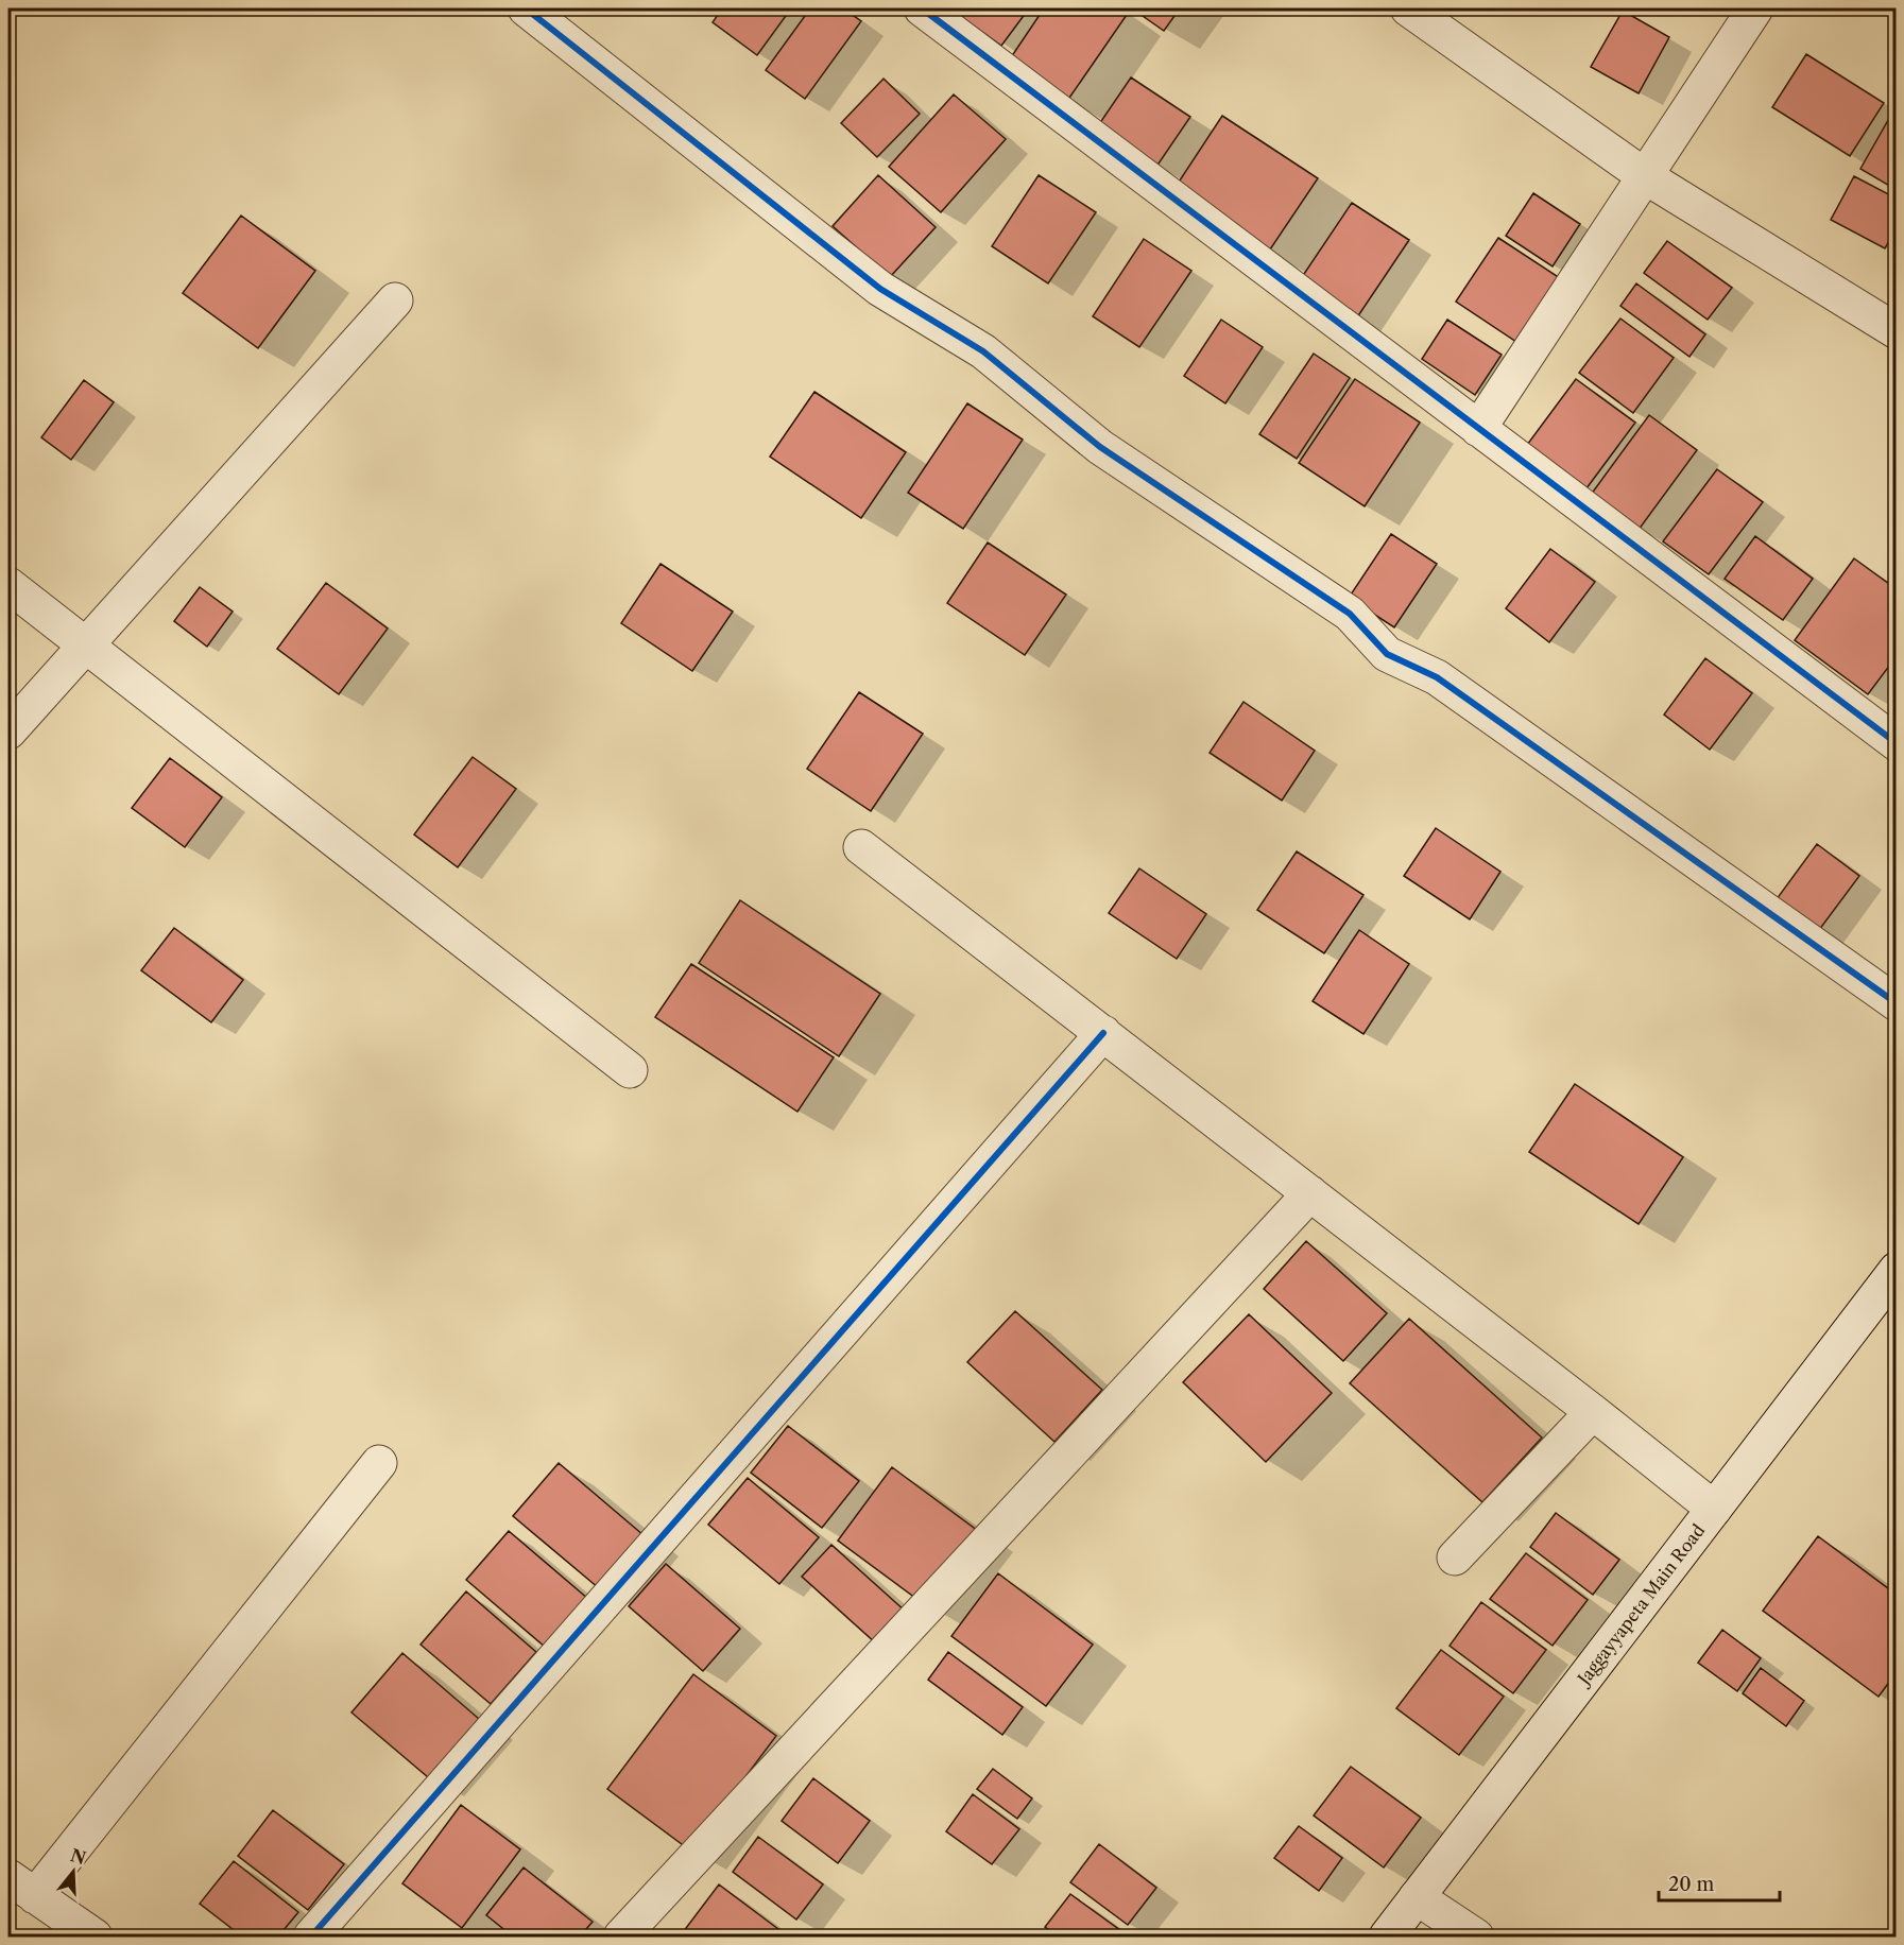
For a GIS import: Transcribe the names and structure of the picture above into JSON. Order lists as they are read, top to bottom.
{
  "streets": {
    "street": ["Jaggayyapeta Main Road"]
  },
  "scale_bar": "20 m",
  "north": "top"
}
